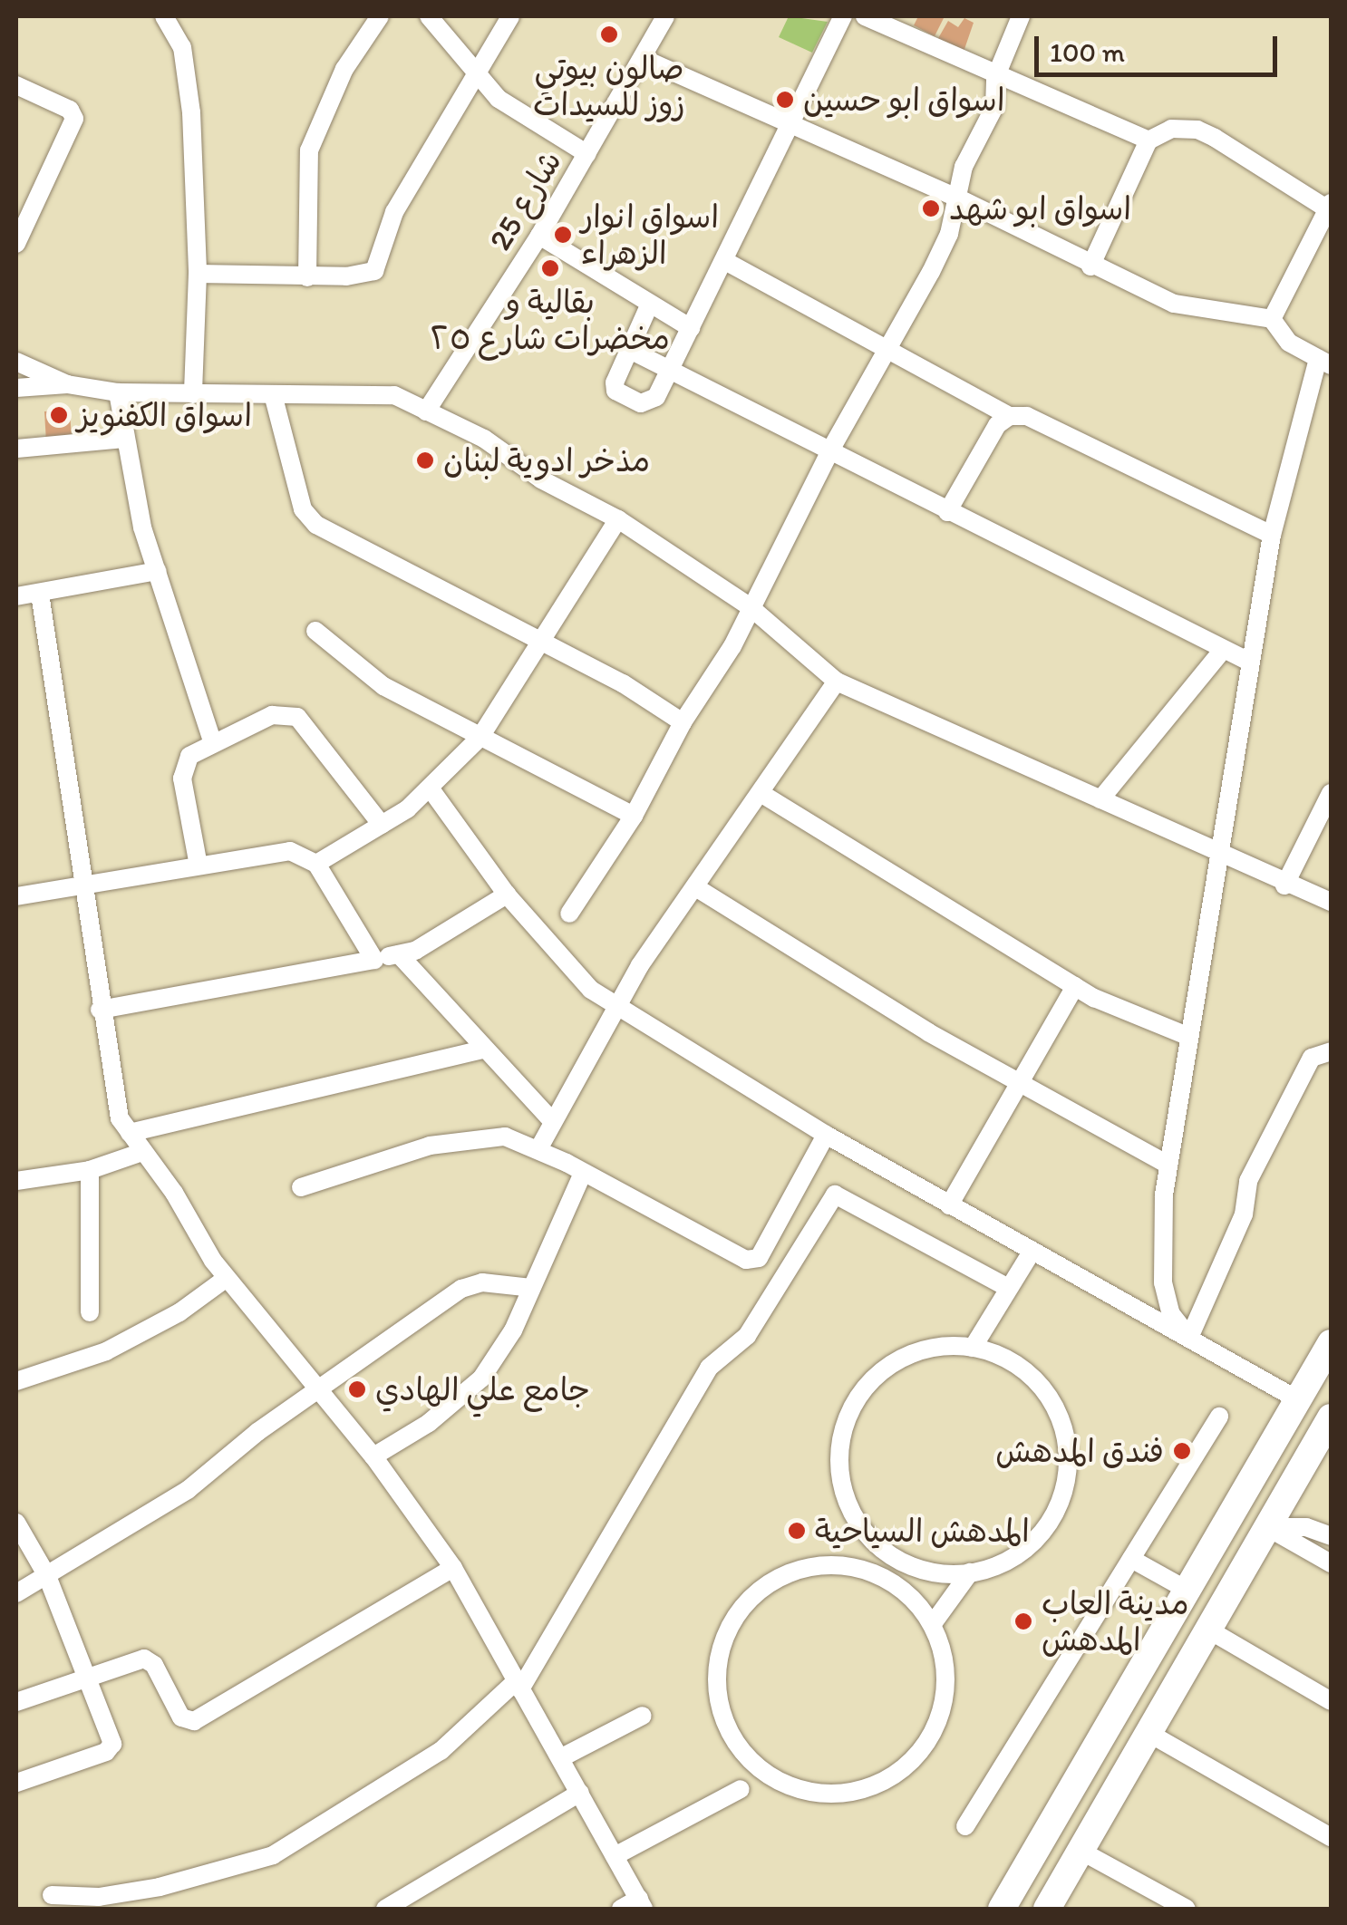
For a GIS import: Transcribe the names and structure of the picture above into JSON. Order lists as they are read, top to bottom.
{
  "streets": {
    "street": ["شارع 25"]
  },
  "places": [
    "صالون بيوتي زوز للسيدات",
    "اسواق ابو حسين",
    "اسواق ابو شهد",
    "اسواق انوار الزهراء",
    "بقالية و مخضرات شارع ٢٥",
    "اسواق الكفنويز",
    "مذخر ادوية لبنان",
    "جامع علي الهادي",
    "فندق المدهش",
    "المدهش السياحية",
    "مدينة العاب المدهش"
  ],
  "scale_bar": "100 m"
}
